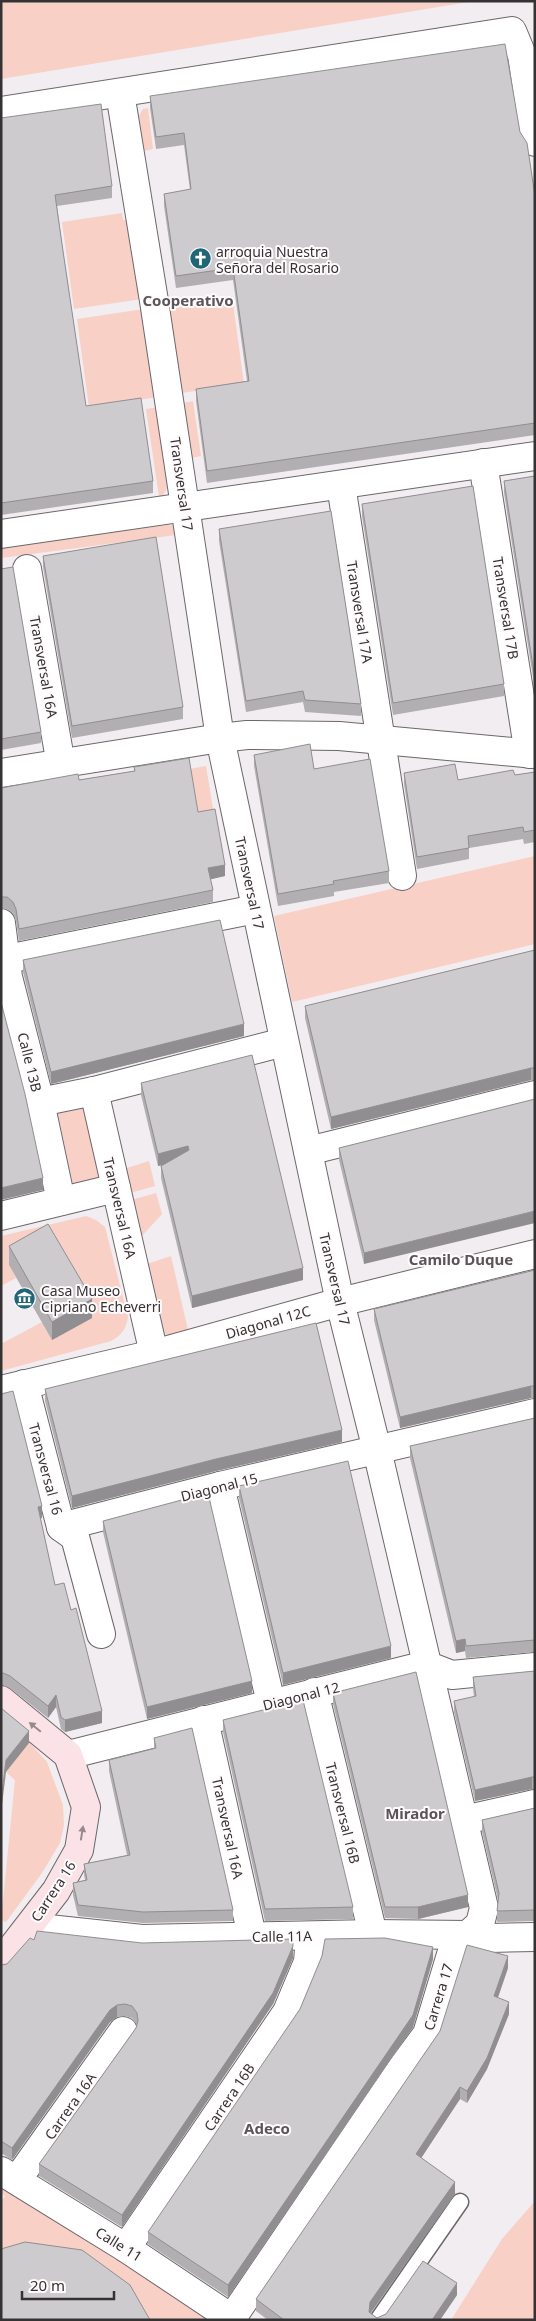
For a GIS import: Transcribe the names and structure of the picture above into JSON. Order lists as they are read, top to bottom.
{
  "streets": {
    "street": [
      "Transversal 17",
      "Transversal 17B",
      "Transversal 17A",
      "Transversal 16A",
      "Calle 13B",
      "Diagonal 12C",
      "Transversal 16",
      "Diagonal 15",
      "Diagonal 12",
      "Transversal 16B",
      "Carrera 16",
      "Calle 11A",
      "Carrera 17",
      "Carrera 16B",
      "Carrera 16A",
      "Calle 11"
    ]
  },
  "crossings": [
    ["Transversal 17", "Diagonal 12C"],
    ["Transversal 17", "Diagonal 15"],
    ["Transversal 17", "Diagonal 12"],
    ["Transversal 17", "Carrera 17"],
    ["Transversal 16A", "Diagonal 12C"],
    ["Transversal 16A", "Diagonal 12"],
    ["Transversal 16A", "Calle 11A"],
    ["Diagonal 12C", "Transversal 16"],
    ["Transversal 16", "Diagonal 15"],
    ["Diagonal 12", "Transversal 16B"],
    ["Diagonal 12", "Carrera 16"],
    ["Diagonal 12", "Carrera 17"],
    ["Transversal 16B", "Calle 11A"],
    ["Carrera 16", "Calle 11A"],
    ["Calle 11A", "Carrera 17"],
    ["Calle 11A", "Carrera 16B"],
    ["Carrera 17", "Calle 11"],
    ["Carrera 16B", "Calle 11"],
    ["Carrera 16A", "Calle 11"]
  ],
  "one_way": ["Carrera 16"],
  "districts": [
    "Cooperativo",
    "Camilo Duque",
    "Mirador",
    "Adeco"
  ],
  "places": {
    "church": ["arroquia Nuestra Señora del Rosario"],
    "museum": ["Casa Museo Cipriano Echeverri"]
  },
  "scale_bar": "20 m"
}
